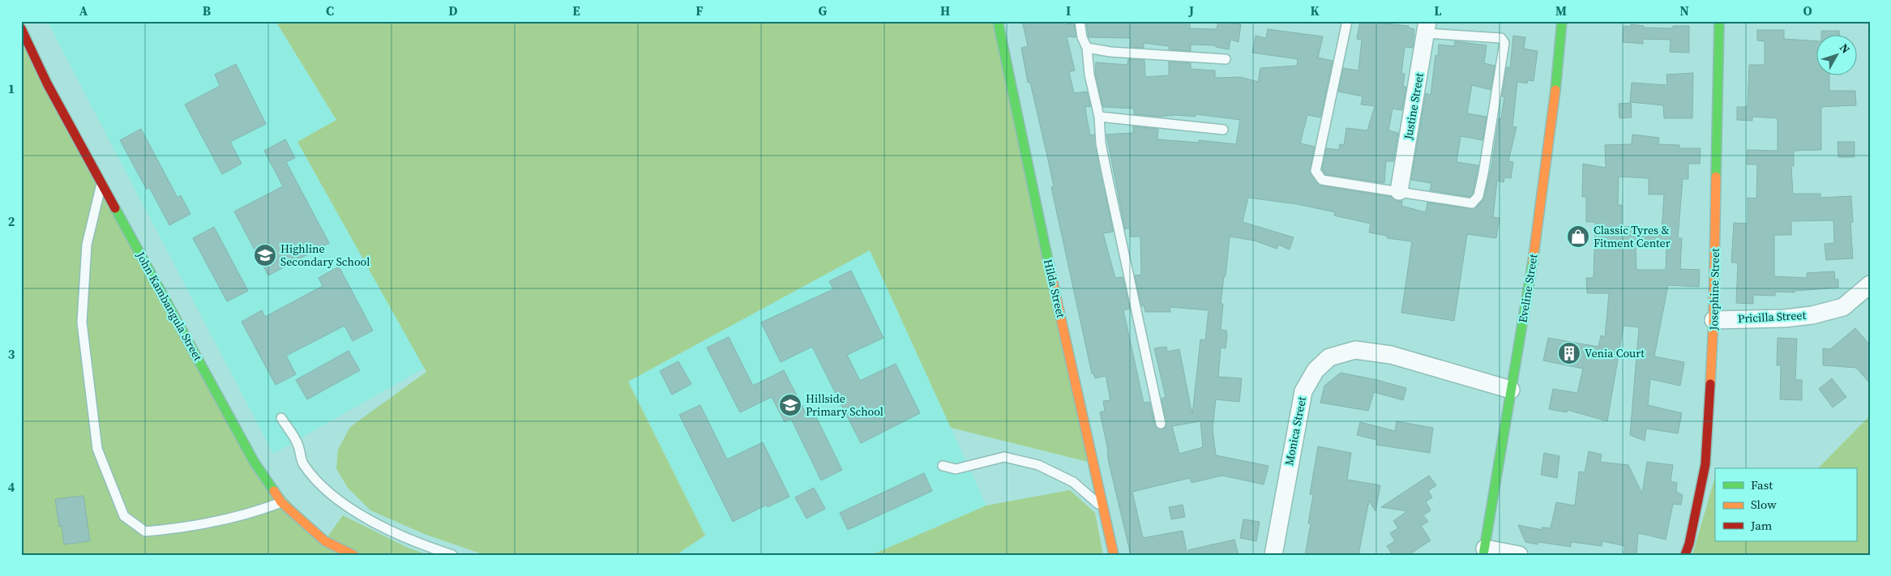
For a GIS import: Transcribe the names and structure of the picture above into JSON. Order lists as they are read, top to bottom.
{
  "streets": {
    "street": [
      "Justine Street",
      "Hilda Street",
      "Eveline Street",
      "Josephine Street",
      "John Kambangula Street",
      "Pricilla Street",
      "Monica Street"
    ]
  },
  "crossings": [
    ["Eveline Street", "Monica Street"],
    ["Josephine Street", "Pricilla Street"]
  ],
  "places": {
    "shop": ["Classic Tyres & Fitment Center"],
    "school or university": ["Highline Secondary School", "Hillside Primary School"],
    "building": ["Venia Court"]
  },
  "legend": ["Fast", "Slow", "Jam"],
  "north": "top right",
  "grid": {
    "columns": [
      "A",
      "B",
      "C",
      "D",
      "E",
      "F",
      "G",
      "H",
      "I",
      "J",
      "K",
      "L",
      "M",
      "N",
      "O"
    ],
    "rows": [
      "1",
      "2",
      "3",
      "4"
    ]
  }
}
